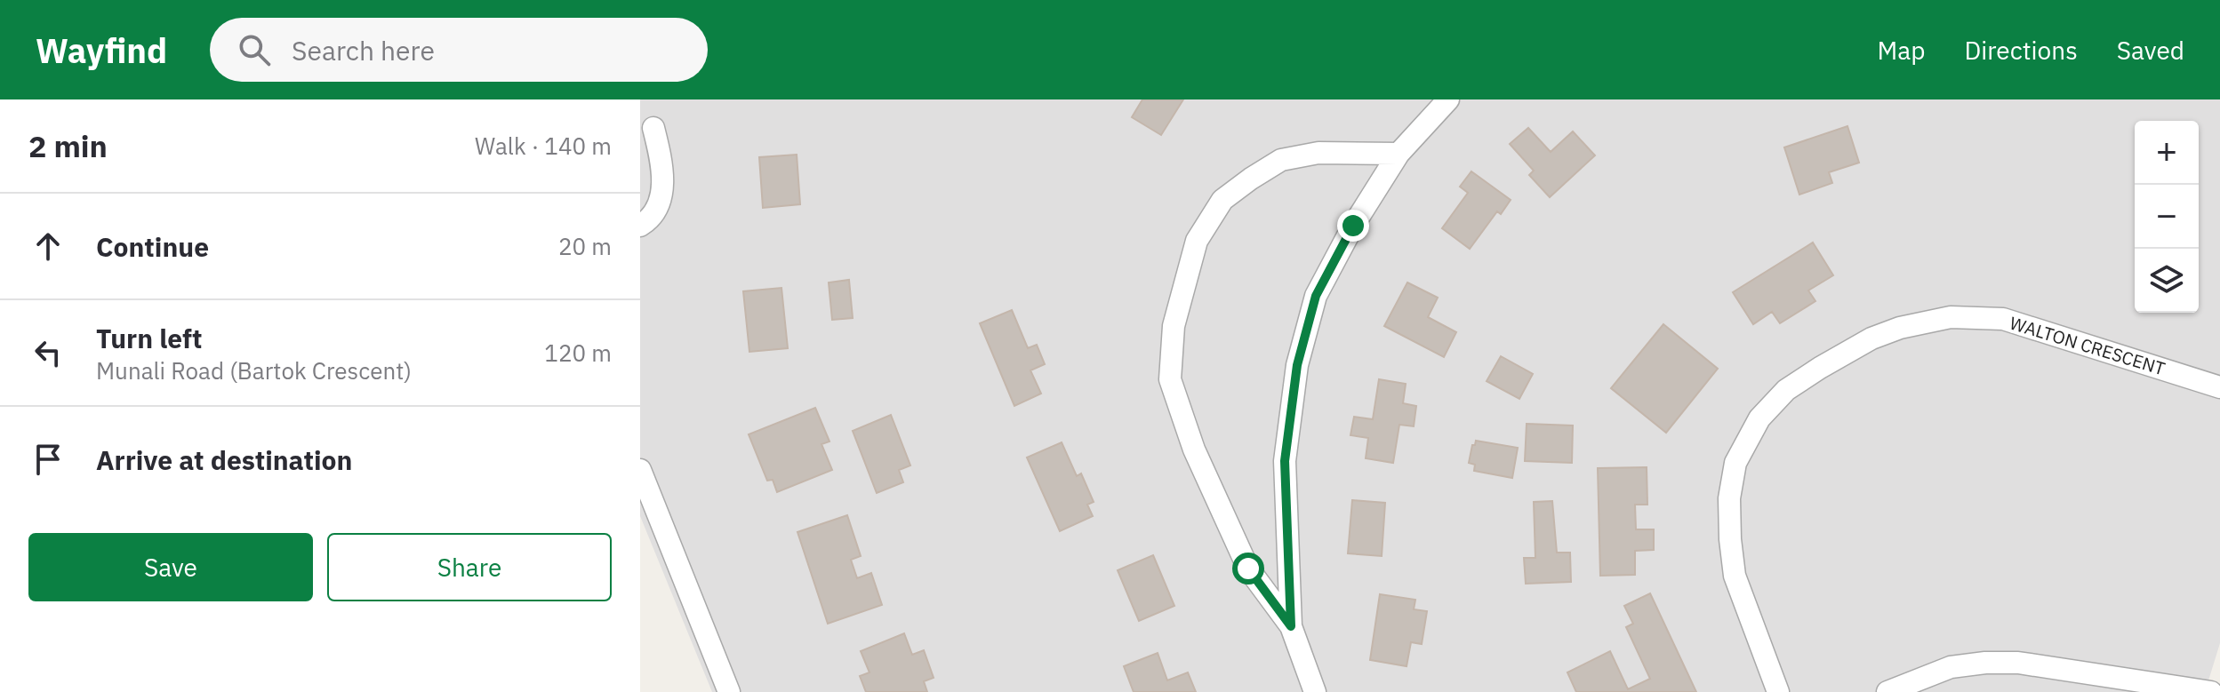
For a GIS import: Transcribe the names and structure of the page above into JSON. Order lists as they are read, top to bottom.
{
  "streets": {
    "street": ["WALTON CRESCENT"]
  },
  "page": {
    "header": "Wayfind",
    "search": "Search here",
    "nav": ["Map", "Directions", "Saved"],
    "heading": ["2 min", "Walk · 140 m"],
    "map_buttons": ["+", "−"],
    "list": [
      ["Continue", "20 m"],
      ["Turn left", "Munali Road (Bartok Crescent)", "120 m"],
      "Arrive at destination"
    ],
    "buttons": ["Save", "Share"]
  }
}
